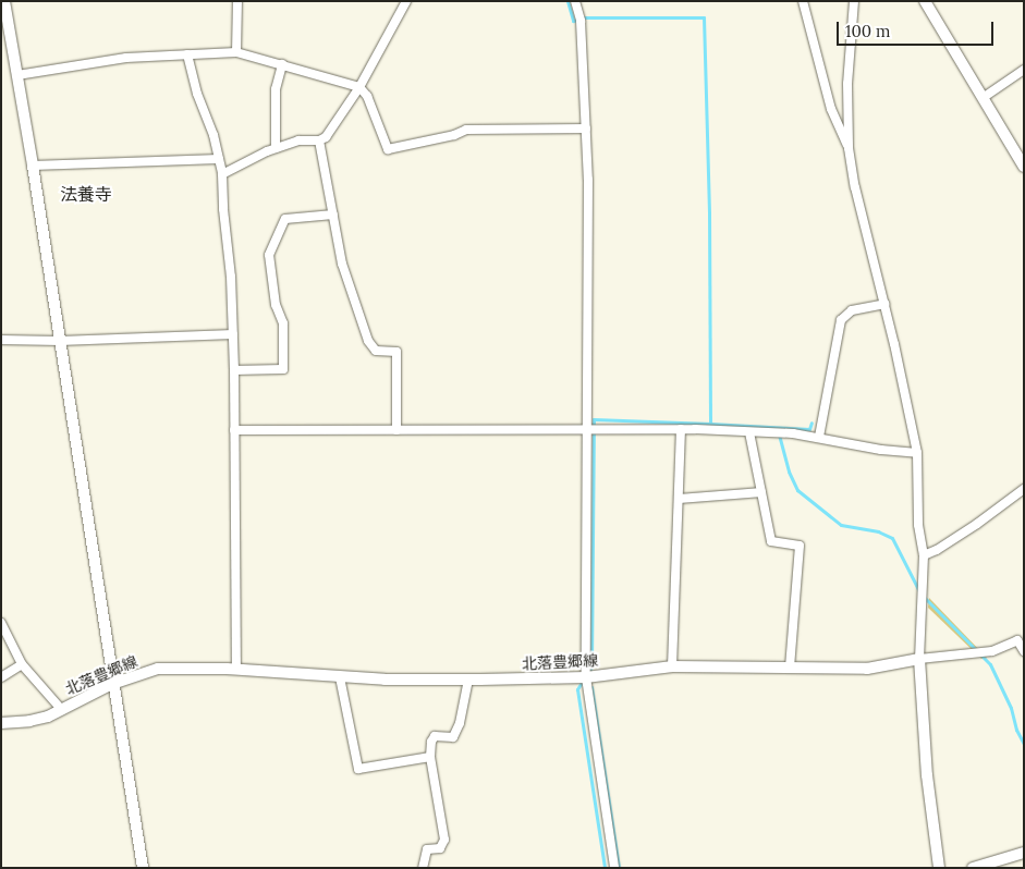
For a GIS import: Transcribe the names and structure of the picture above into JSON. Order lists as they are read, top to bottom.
{
  "streets": {
    "main road": ["北落豊郷線"]
  },
  "districts": ["法養寺"],
  "scale_bar": "100 m"
}
